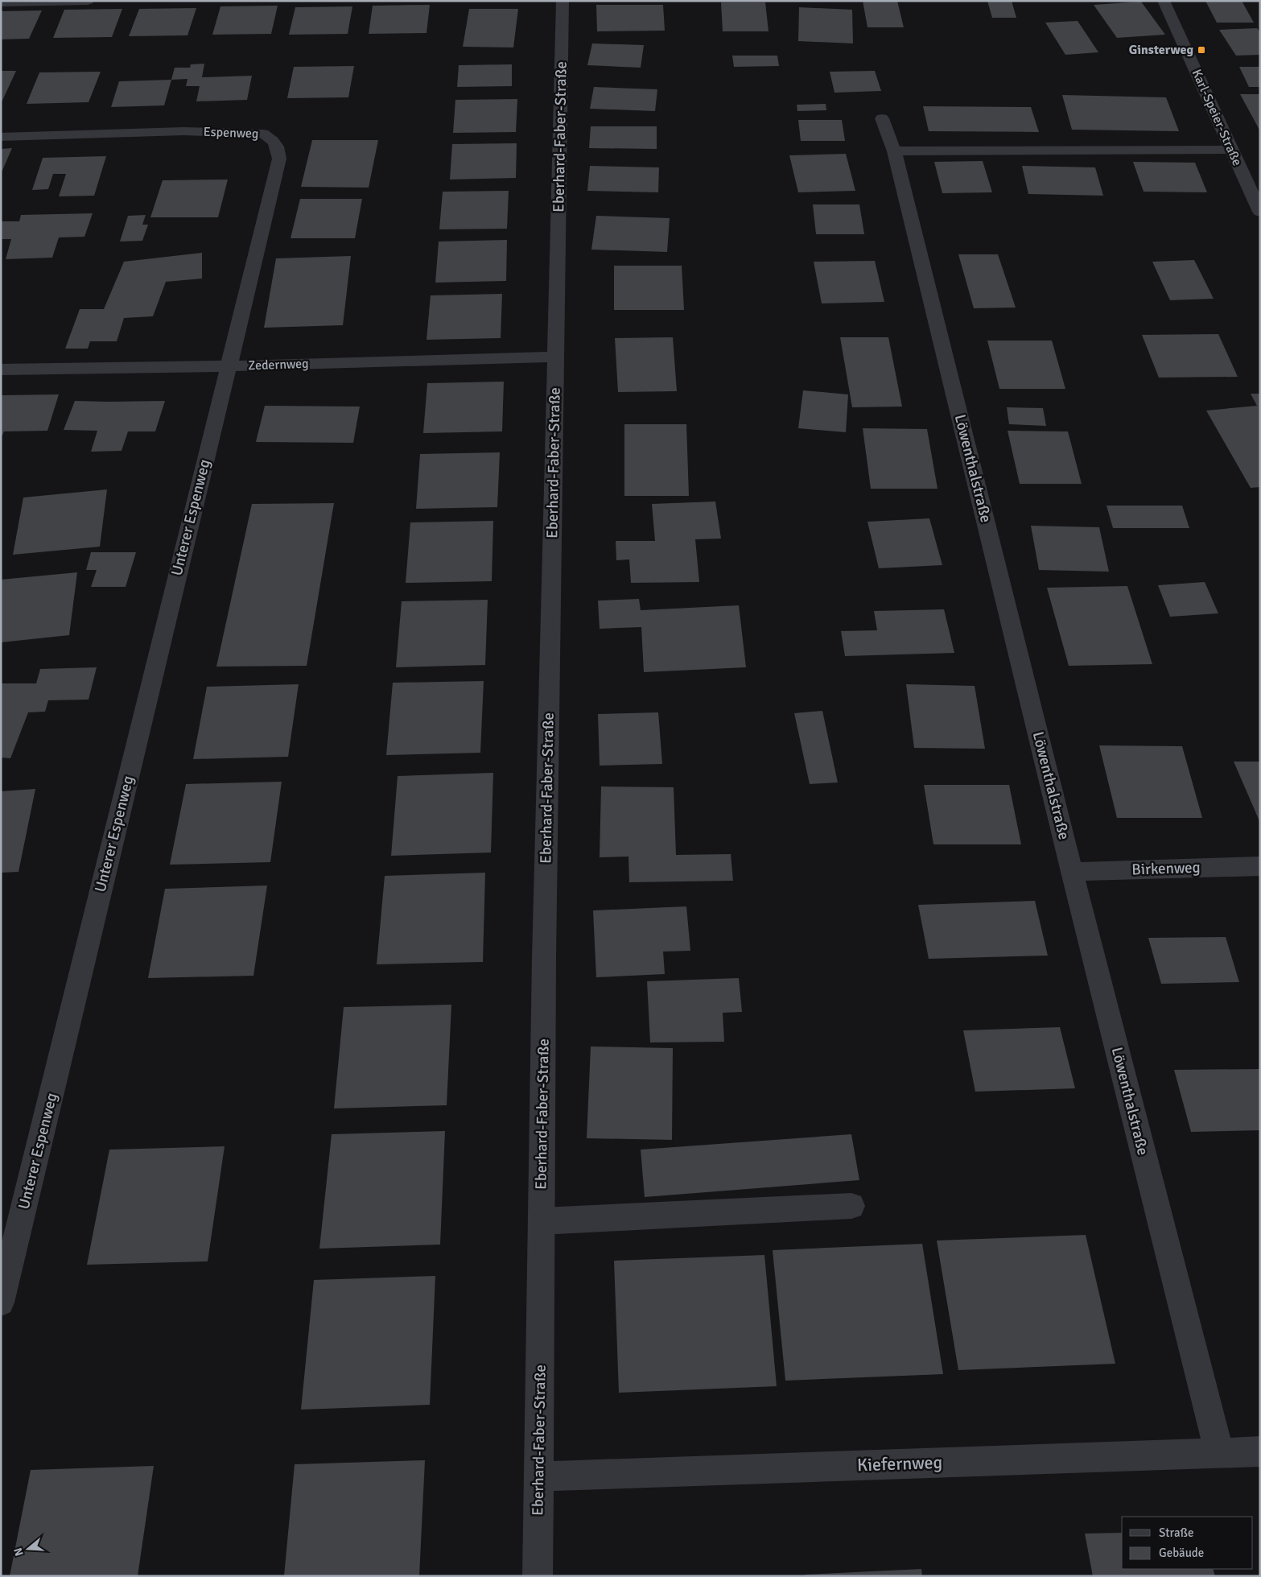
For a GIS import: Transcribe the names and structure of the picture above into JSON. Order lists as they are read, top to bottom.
{
  "streets": {
    "street": [
      "Karl-Speier-Straße",
      "Espenweg",
      "Eberhard-Faber-Straße",
      "Zedernweg",
      "Löwenthalstraße",
      "Unterer Espenweg",
      "Birkenweg",
      "Kiefernweg"
    ]
  },
  "crossings": [
    ["Espenweg", "Zedernweg"],
    ["Espenweg", "Unterer Espenweg"],
    ["Eberhard-Faber-Straße", "Zedernweg"],
    ["Eberhard-Faber-Straße", "Kiefernweg"],
    ["Zedernweg", "Unterer Espenweg"],
    ["Löwenthalstraße", "Birkenweg"],
    ["Löwenthalstraße", "Kiefernweg"]
  ],
  "places": {
    "transit": ["Ginsterweg"]
  },
  "legend": ["Straße", "Gebäude"],
  "north": "left"
}
